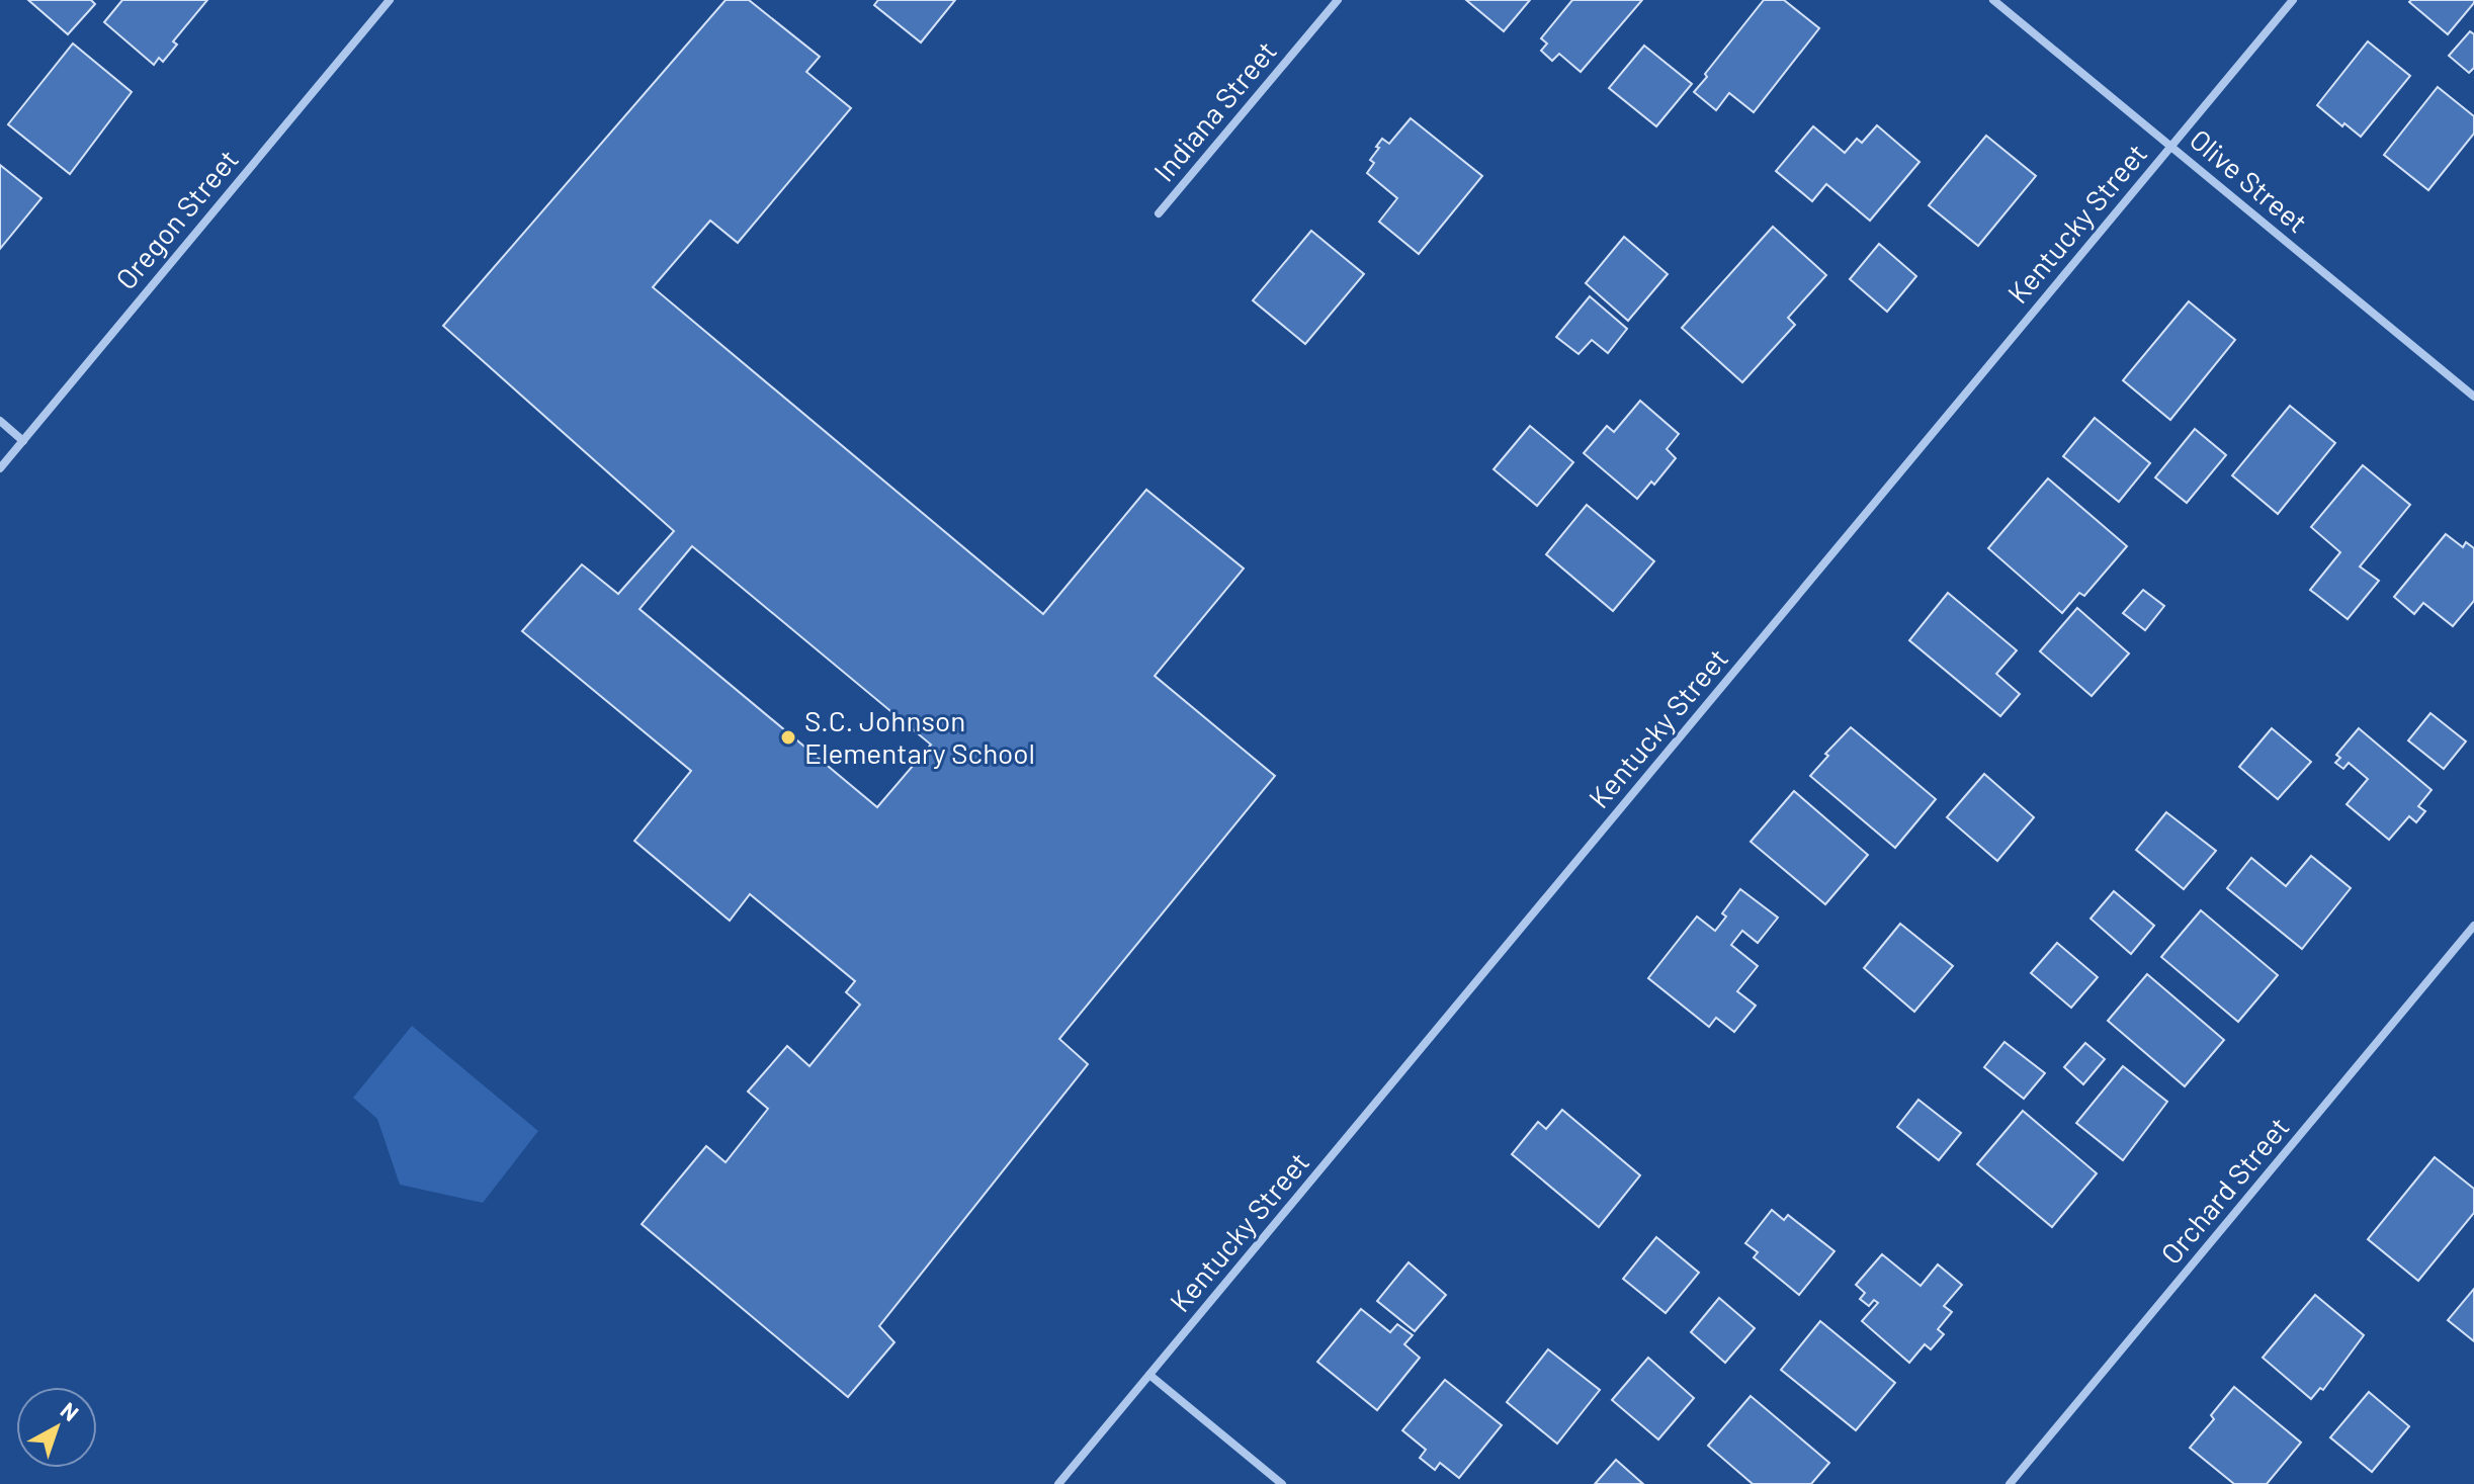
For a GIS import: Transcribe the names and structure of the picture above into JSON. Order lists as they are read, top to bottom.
{
  "streets": {
    "street": [
      "Indiana Street",
      "Olive Street",
      "Oregon Street",
      "Kentucky Street",
      "Orchard Street"
    ]
  },
  "crossings": [
    ["Olive Street", "Kentucky Street"]
  ],
  "places": ["S.C. Johnson Elementary School"],
  "north": "top right"
}
